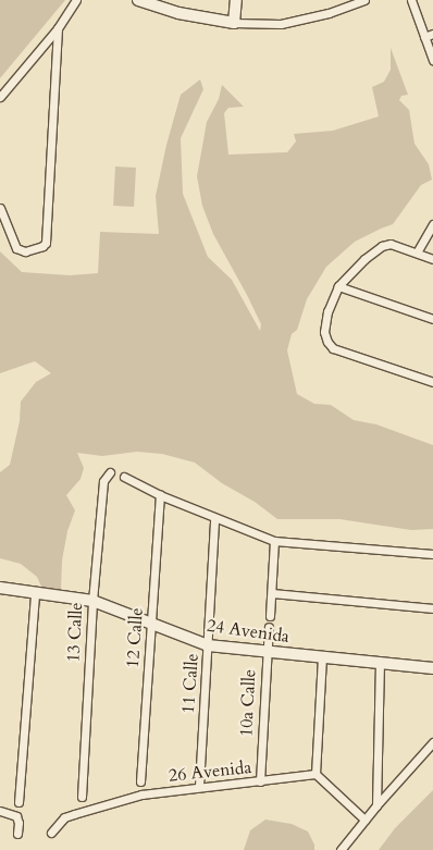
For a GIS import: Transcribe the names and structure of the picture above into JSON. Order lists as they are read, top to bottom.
{
  "streets": {
    "main road": ["24 Avenida"],
    "street": [
      "13 Calle",
      "12 Calle",
      "11 Calle",
      "10a Calle",
      "26 Avenida"
    ]
  },
  "crossings": [
    ["24 Avenida", "13 Calle"],
    ["24 Avenida", "12 Calle"],
    ["24 Avenida", "11 Calle"],
    ["24 Avenida", "10a Calle"],
    ["11 Calle", "26 Avenida"],
    ["10a Calle", "26 Avenida"]
  ]
}
